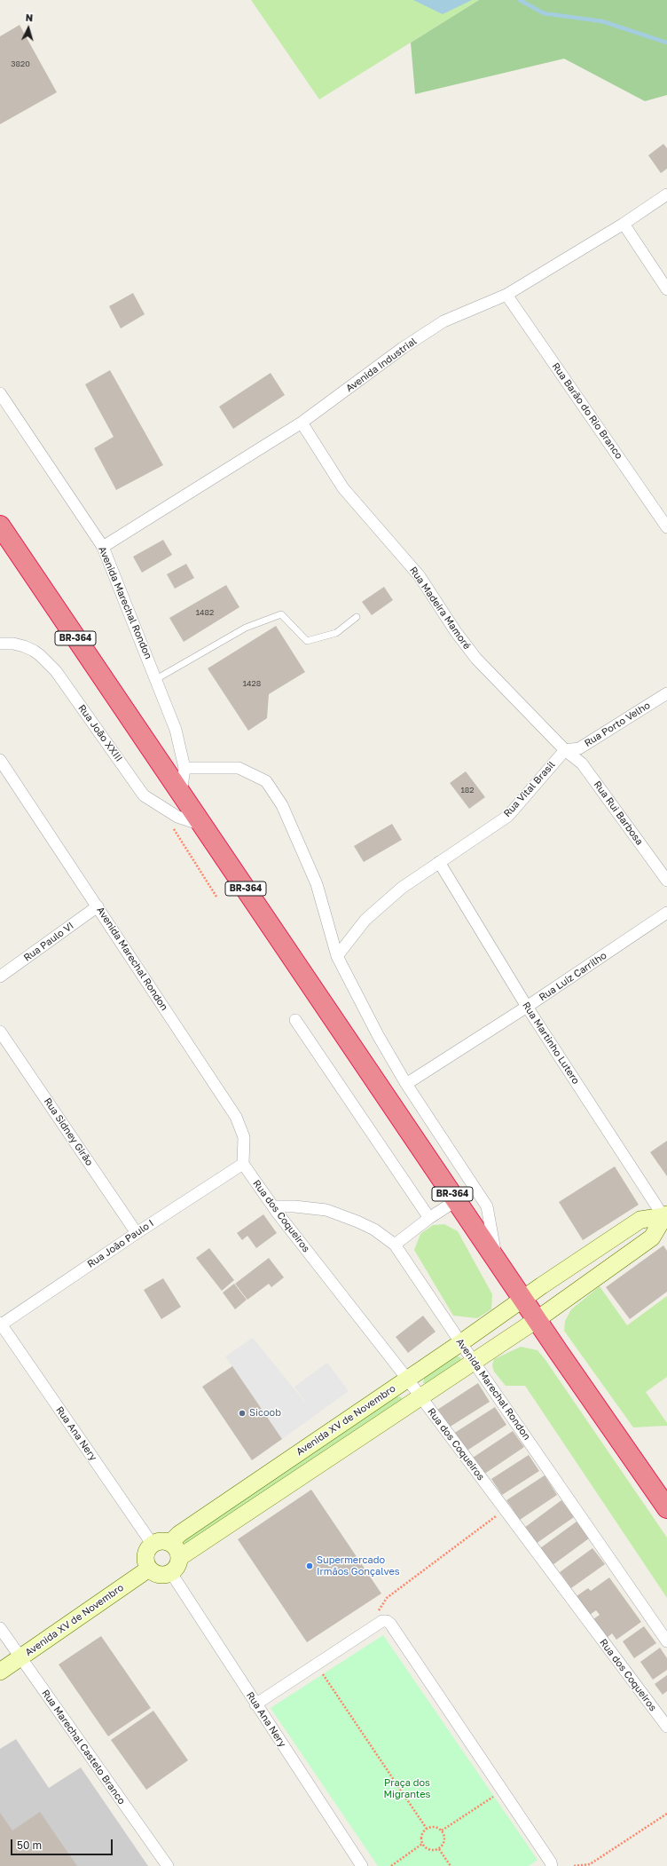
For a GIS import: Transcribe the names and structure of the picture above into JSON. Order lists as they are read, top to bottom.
{
  "streets": {
    "highway": ["BR-364"],
    "street": [
      "Avenida Industrial",
      "Rua Barão do Rio Branco",
      "Avenida Marechal Rondon",
      "Rua Madeira Mamoré",
      "Rua Porto Velho",
      "Rua João XXIII",
      "Rua Vital Brasil",
      "Rua Rui Barbosa",
      "Rua Paulo VI",
      "Rua Luiz Carrilho",
      "Rua Martinho Lutero",
      "Rua Sidney Girão",
      "Rua dos Coqueiros",
      "Rua João Paulo I",
      "Avenida XV de Novembro",
      "Rua Ana Nery",
      "Rua Marechal Castelo Branco"
    ]
  },
  "crossings": [
    ["Avenida Industrial", "Rua Barão do Rio Branco"],
    ["Avenida Industrial", "Avenida Marechal Rondon"],
    ["Avenida Industrial", "Rua Madeira Mamoré"],
    ["Avenida Marechal Rondon", "BR-364"],
    ["Avenida Marechal Rondon", "Rua Paulo VI"],
    ["Avenida Marechal Rondon", "Rua dos Coqueiros"],
    ["Avenida Marechal Rondon", "Rua João Paulo I"],
    ["Avenida Marechal Rondon", "Avenida XV de Novembro"],
    ["Rua Madeira Mamoré", "Rua Porto Velho"],
    ["Rua Madeira Mamoré", "Rua Vital Brasil"],
    ["Rua Madeira Mamoré", "Rua Rui Barbosa"],
    ["BR-364", "Rua João XXIII"],
    ["BR-364", "Avenida XV de Novembro"],
    ["Rua Porto Velho", "Rua Vital Brasil"],
    ["Rua Porto Velho", "Rua Rui Barbosa"],
    ["Rua Vital Brasil", "Rua Rui Barbosa"],
    ["Rua Vital Brasil", "Rua Martinho Lutero"],
    ["Rua Luiz Carrilho", "Rua Martinho Lutero"],
    ["Rua Martinho Lutero", "Avenida XV de Novembro"],
    ["Rua Sidney Girão", "Rua João Paulo I"],
    ["Rua dos Coqueiros", "Rua João Paulo I"],
    ["Rua dos Coqueiros", "Avenida XV de Novembro"],
    ["Rua João Paulo I", "Rua Ana Nery"],
    ["Avenida XV de Novembro", "Rua Ana Nery"],
    ["Avenida XV de Novembro", "Rua Marechal Castelo Branco"]
  ],
  "parks": ["Praça dos Migrantes"],
  "places": ["Sicoob", "Supermercado Irmãos Gonçalves"],
  "house_numbers": [
    "3820",
    "1482",
    "1428",
    "182"
  ],
  "scale_bar": "50 m",
  "north": "top"
}
